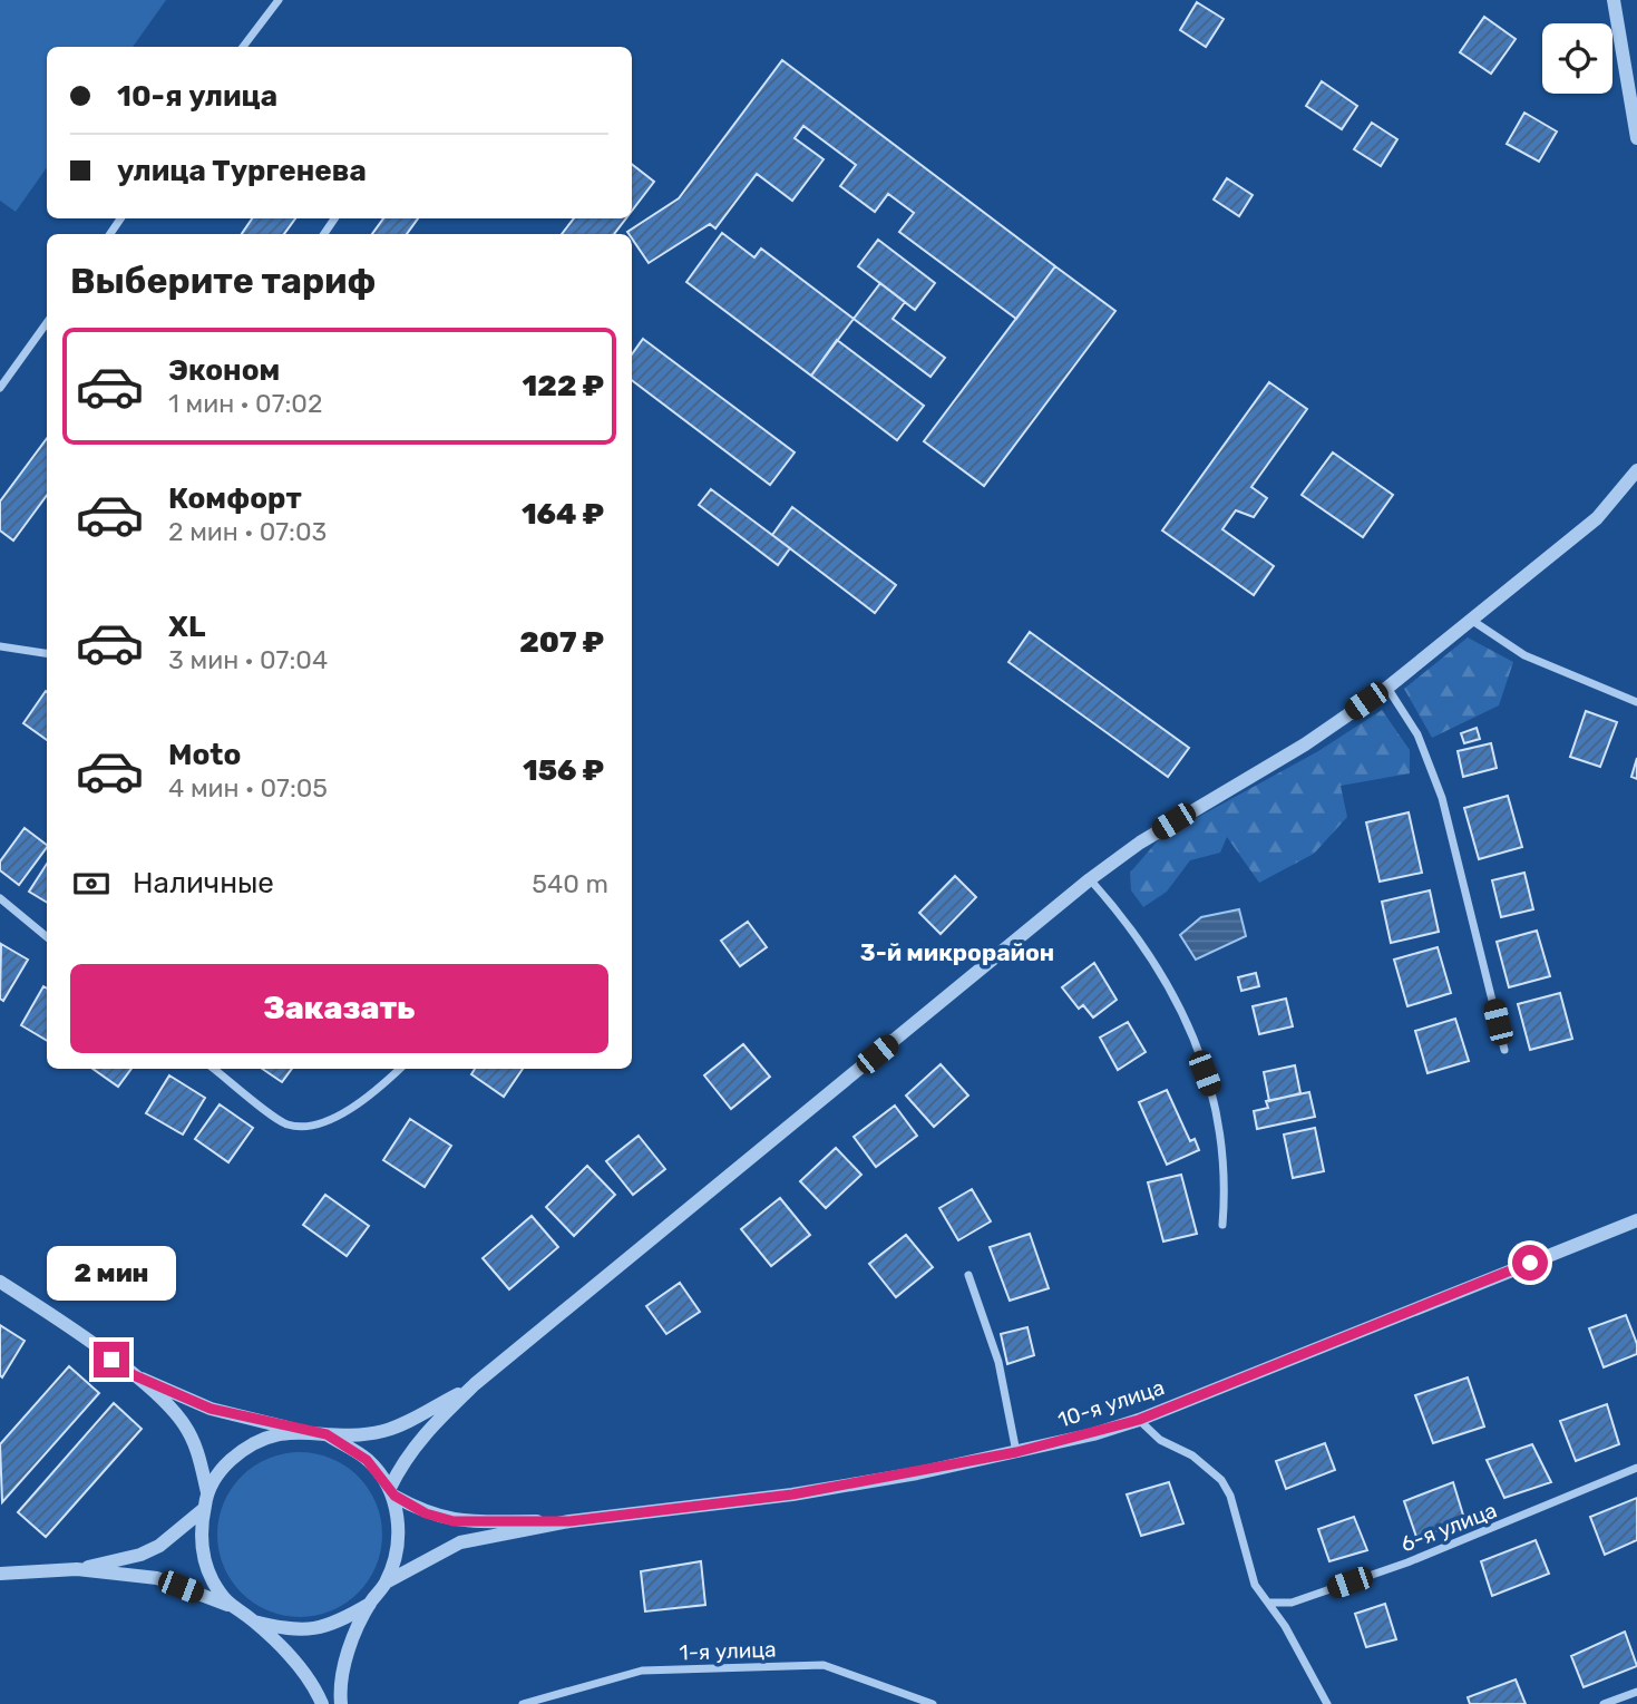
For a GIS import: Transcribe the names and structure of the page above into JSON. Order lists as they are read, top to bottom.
{
  "streets": {
    "street": ["10-я улица", "6-я улица", "1-я улица"]
  },
  "districts": ["3-й микрорайон"],
  "page": {
    "banner": ["10-я улица", "улица Тургенева"],
    "heading": "Выберите тариф",
    "list": [
      {
        "name": "Эконом",
        "note": "1 мин · 07:02",
        "value": "122 ₽"
      },
      {
        "name": "Комфорт",
        "note": "2 мин · 07:03",
        "value": "164 ₽"
      },
      {
        "name": "XL",
        "note": "3 мин · 07:04",
        "value": "207 ₽"
      },
      {
        "name": "Moto",
        "note": "4 мин · 07:05",
        "value": "156 ₽"
      }
    ],
    "pay": ["Наличные", "540 m"],
    "buttons": "Заказать",
    "bubble": "2 мин"
  }
}
